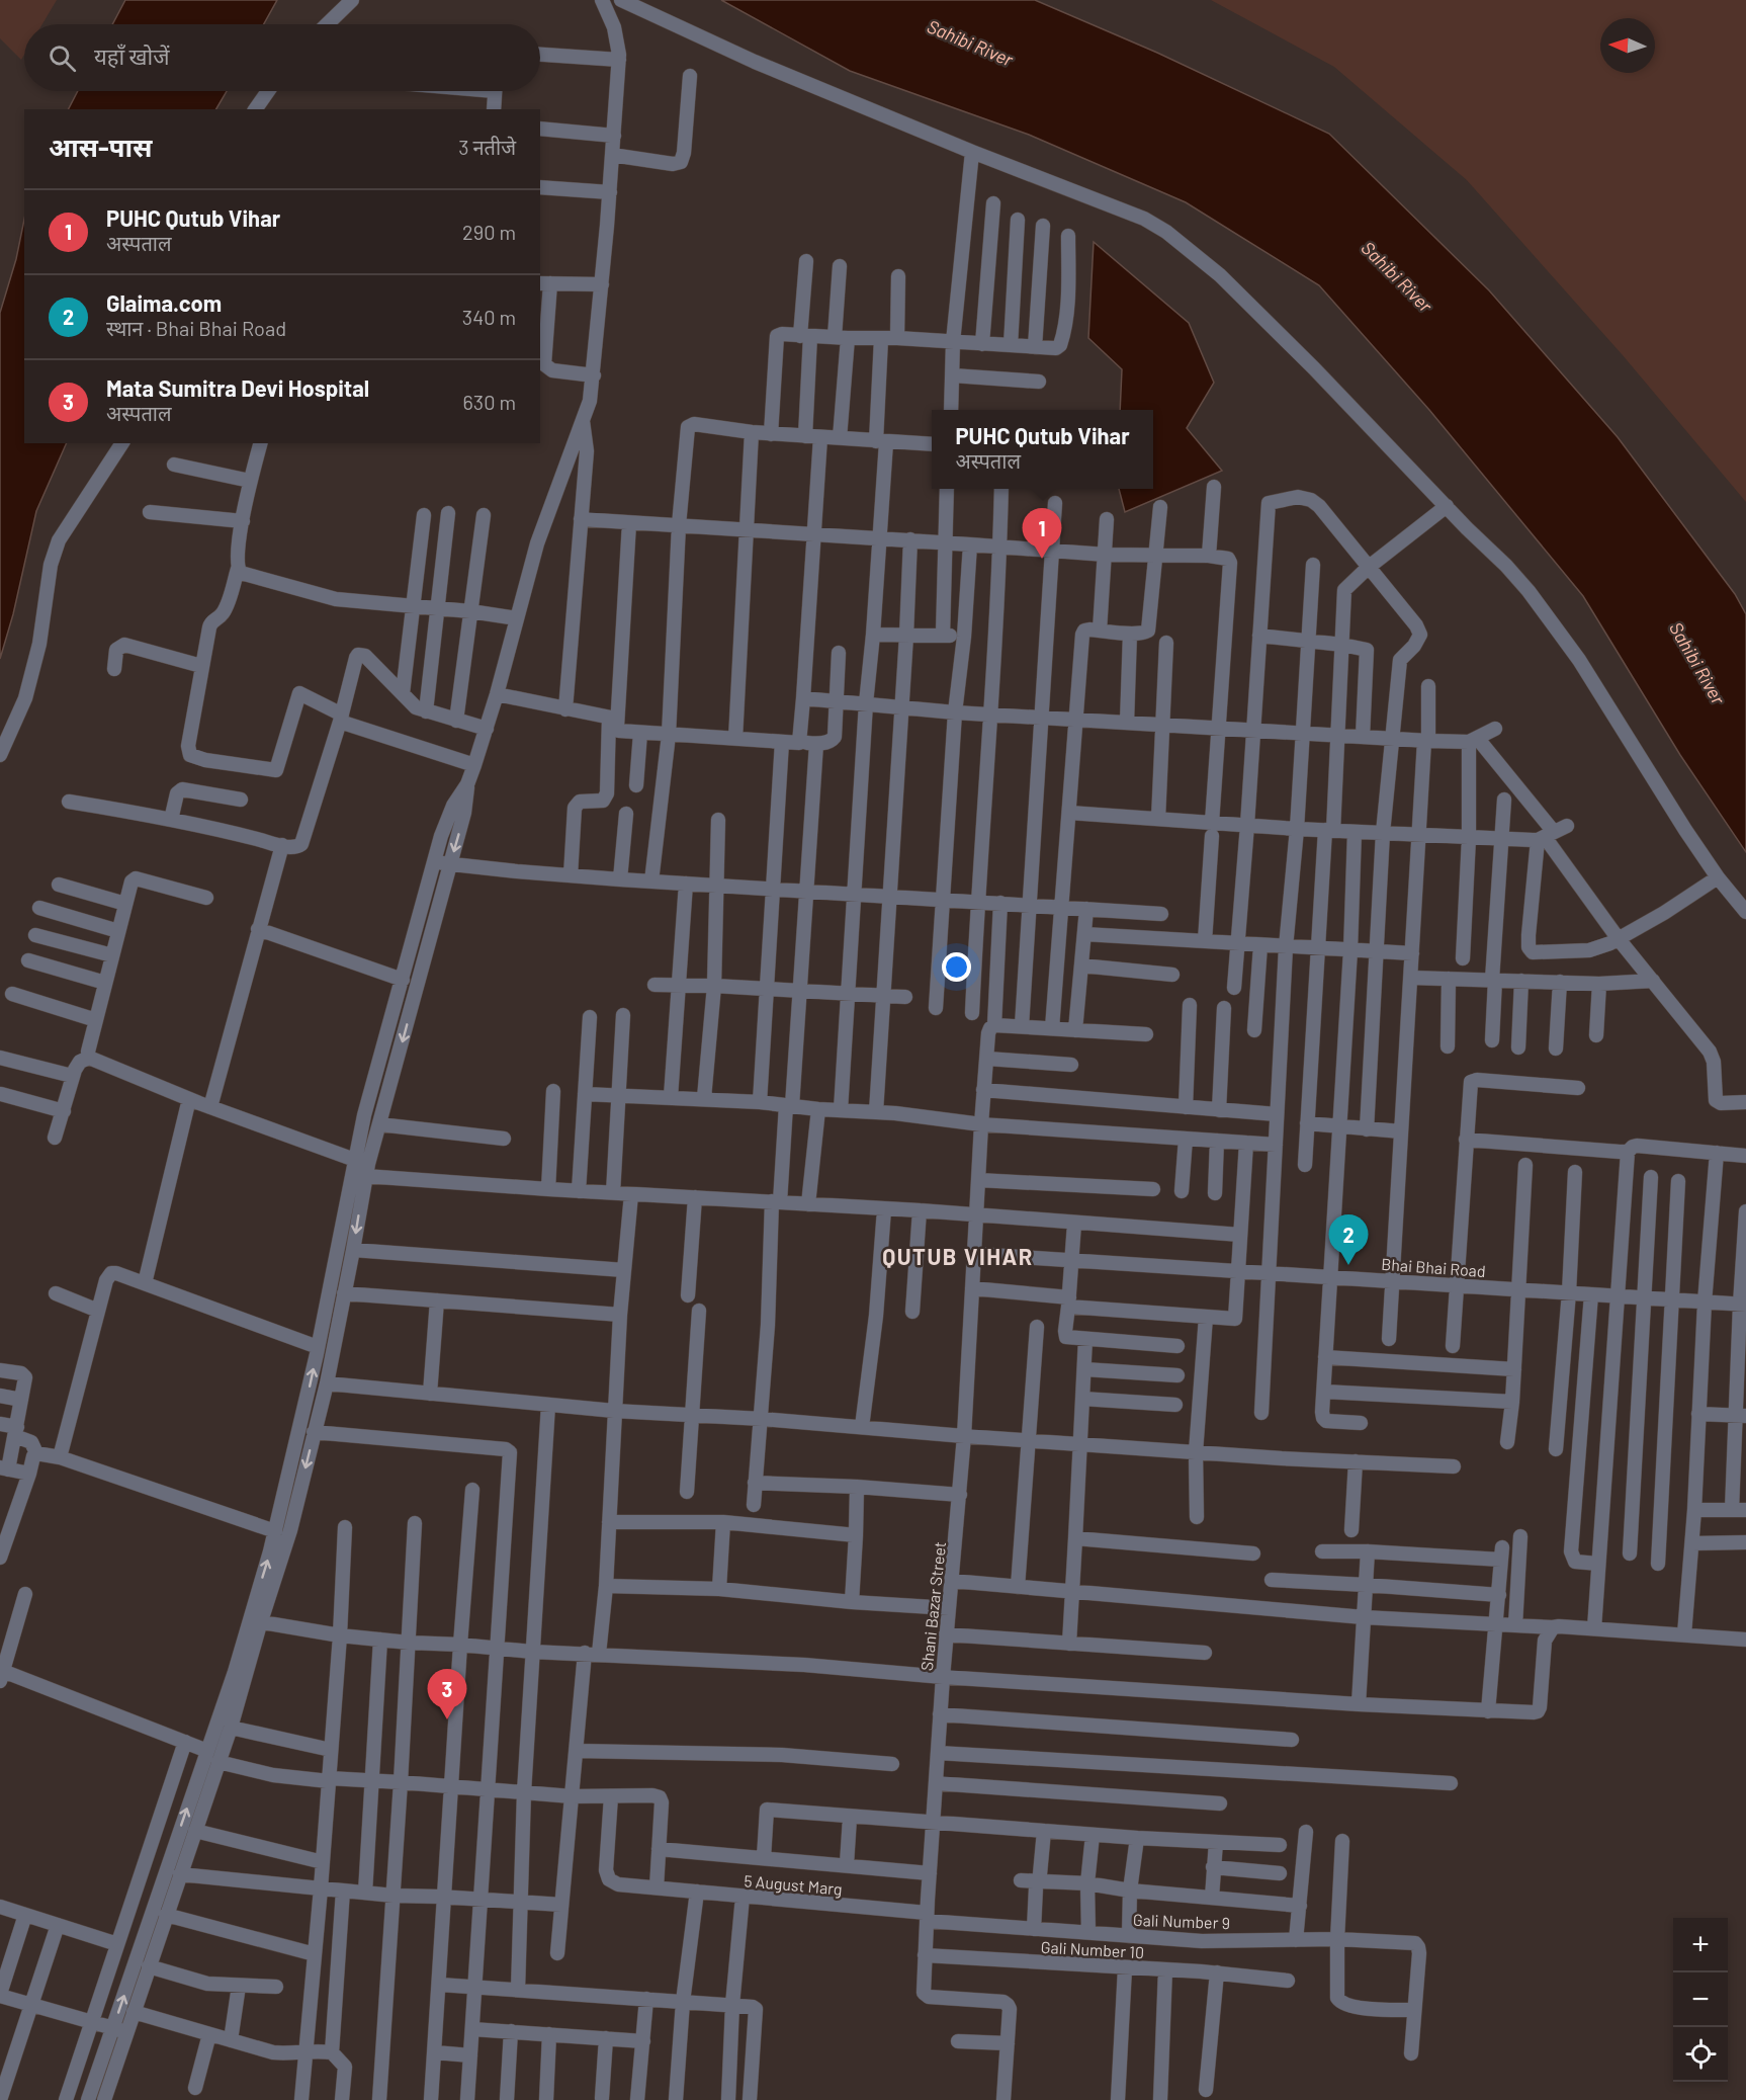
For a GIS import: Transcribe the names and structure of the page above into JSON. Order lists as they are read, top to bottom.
{
  "streets": {
    "street": [
      "Bhai Bhai Road",
      "Shani Bazar Street",
      "5 August Marg",
      "Gali Number 9",
      "Gali Number 10"
    ]
  },
  "crossings": [
    ["Bhai Bhai Road", "Shani Bazar Street"],
    ["Shani Bazar Street", "5 August Marg"],
    ["Shani Bazar Street", "Gali Number 9"],
    ["Shani Bazar Street", "Gali Number 10"],
    ["5 August Marg", "Gali Number 9"]
  ],
  "districts": ["QUTUB VIHAR"],
  "water": ["Sahibi River"],
  "north": "left",
  "page": {
    "search": "यहाँ खोजें",
    "heading": ["आस-पास", "3 नतीजे"],
    "list": [
      {
        "mark": "1",
        "name": "PUHC Qutub Vihar",
        "note": "अस्पताल",
        "value": "290 m"
      },
      {
        "mark": "2",
        "name": "Glaima.com",
        "note": "स्थान · Bhai Bhai Road",
        "value": "340 m"
      },
      {
        "mark": "3",
        "name": "Mata Sumitra Devi Hospital",
        "note": "अस्पताल",
        "value": "630 m"
      }
    ],
    "popup": ["PUHC Qutub Vihar", "अस्पताल"],
    "pins": ["1", "2", "3"],
    "map_buttons": ["+", "−"]
  }
}
